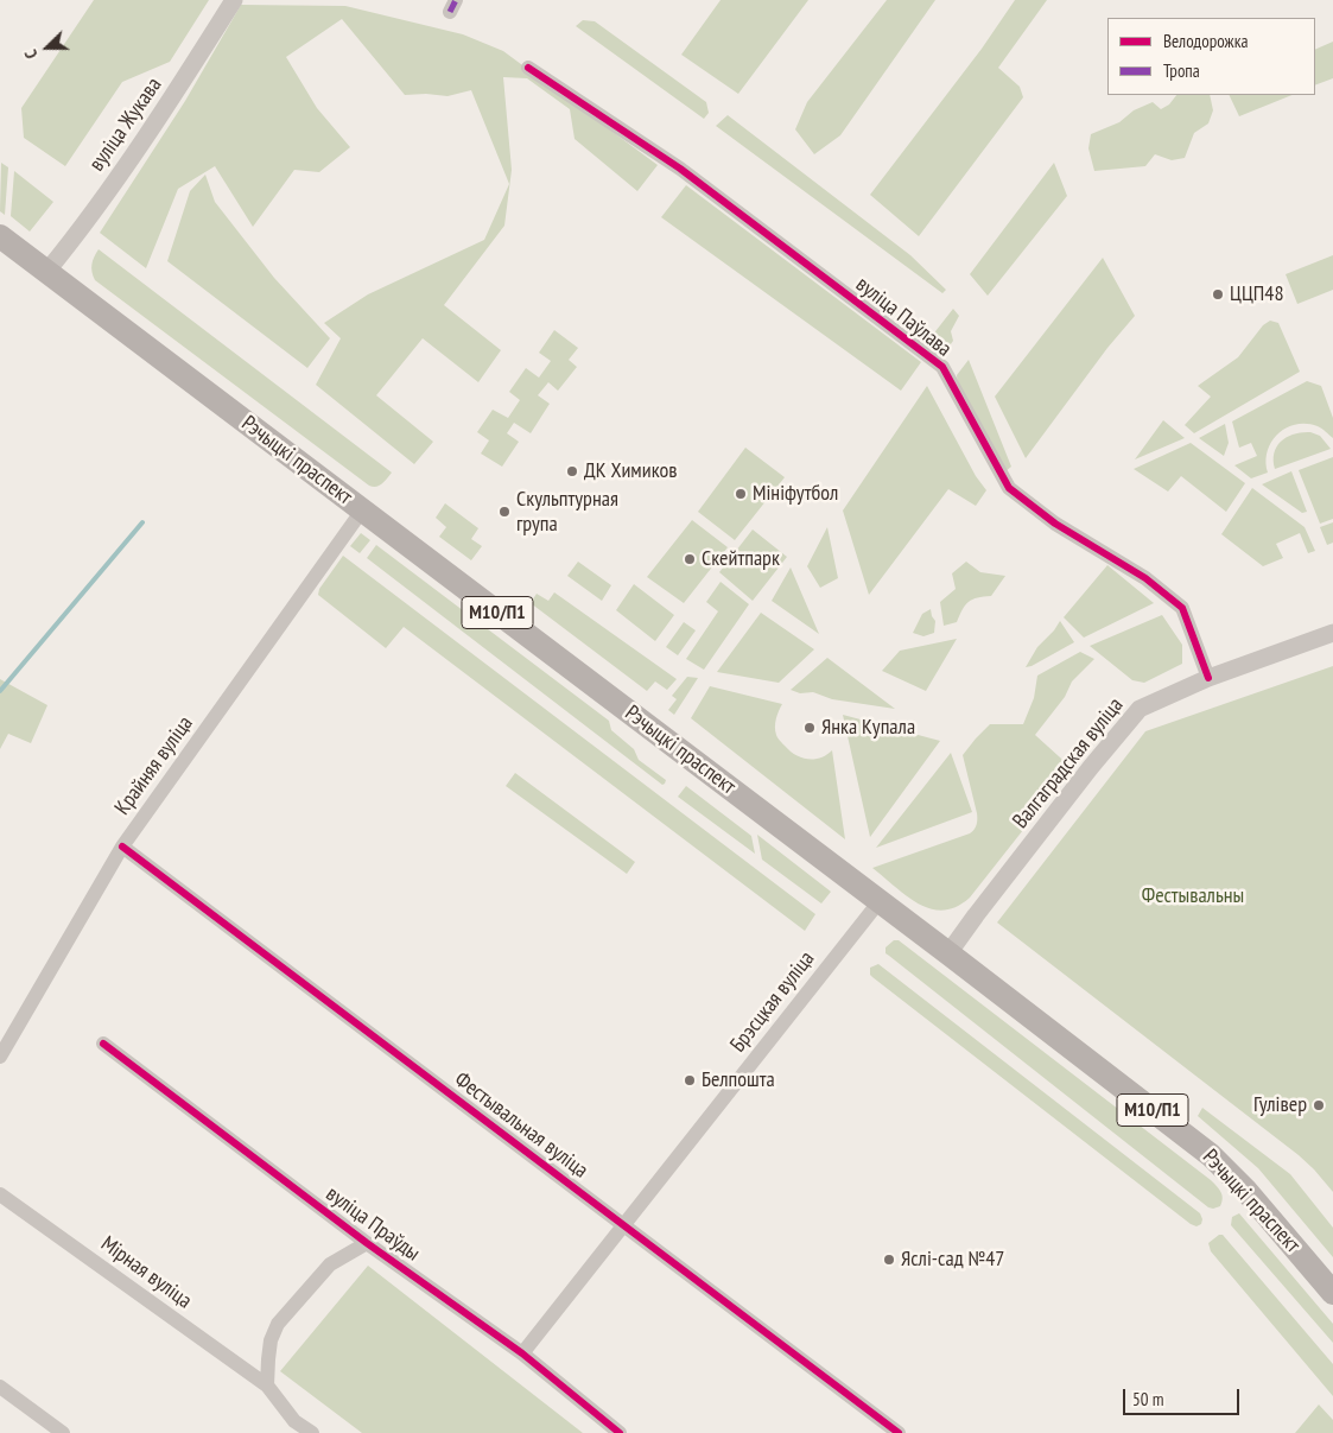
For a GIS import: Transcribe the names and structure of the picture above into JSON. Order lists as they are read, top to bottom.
{
  "streets": {
    "main road": ["Рэчыцкі праспект", "М10/П1"],
    "street": [
      "вуліца Жукава",
      "вуліца Паўлава",
      "Валгаградская вуліца",
      "Крайняя вуліца",
      "Брэсцкая вуліца",
      "Фестывальная вуліца",
      "вуліца Праўды",
      "Мірная вуліца"
    ]
  },
  "crossings": [
    ["вуліца Жукава", "Рэчыцкі праспект"],
    ["вуліца Паўлава", "Валгаградская вуліца"],
    ["Рэчыцкі праспект", "Валгаградская вуліца"],
    ["Рэчыцкі праспект", "Крайняя вуліца"],
    ["Рэчыцкі праспект", "Брэсцкая вуліца"],
    ["Крайняя вуліца", "Фестывальная вуліца"],
    ["Брэсцкая вуліца", "Фестывальная вуліца"],
    ["Брэсцкая вуліца", "вуліца Праўды"]
  ],
  "parks": ["Фестывальны"],
  "places": [
    "ЦЦП48",
    "ДК Химиков",
    "Мініфутбол",
    "Скульптурная група",
    "Скейтпарк",
    "Янка Купала",
    "Белпошта",
    "Гулівер",
    "Яслі-сад №47"
  ],
  "legend": ["Велодорожка", "Тропа"],
  "scale_bar": "50 m",
  "north": "left"
}
